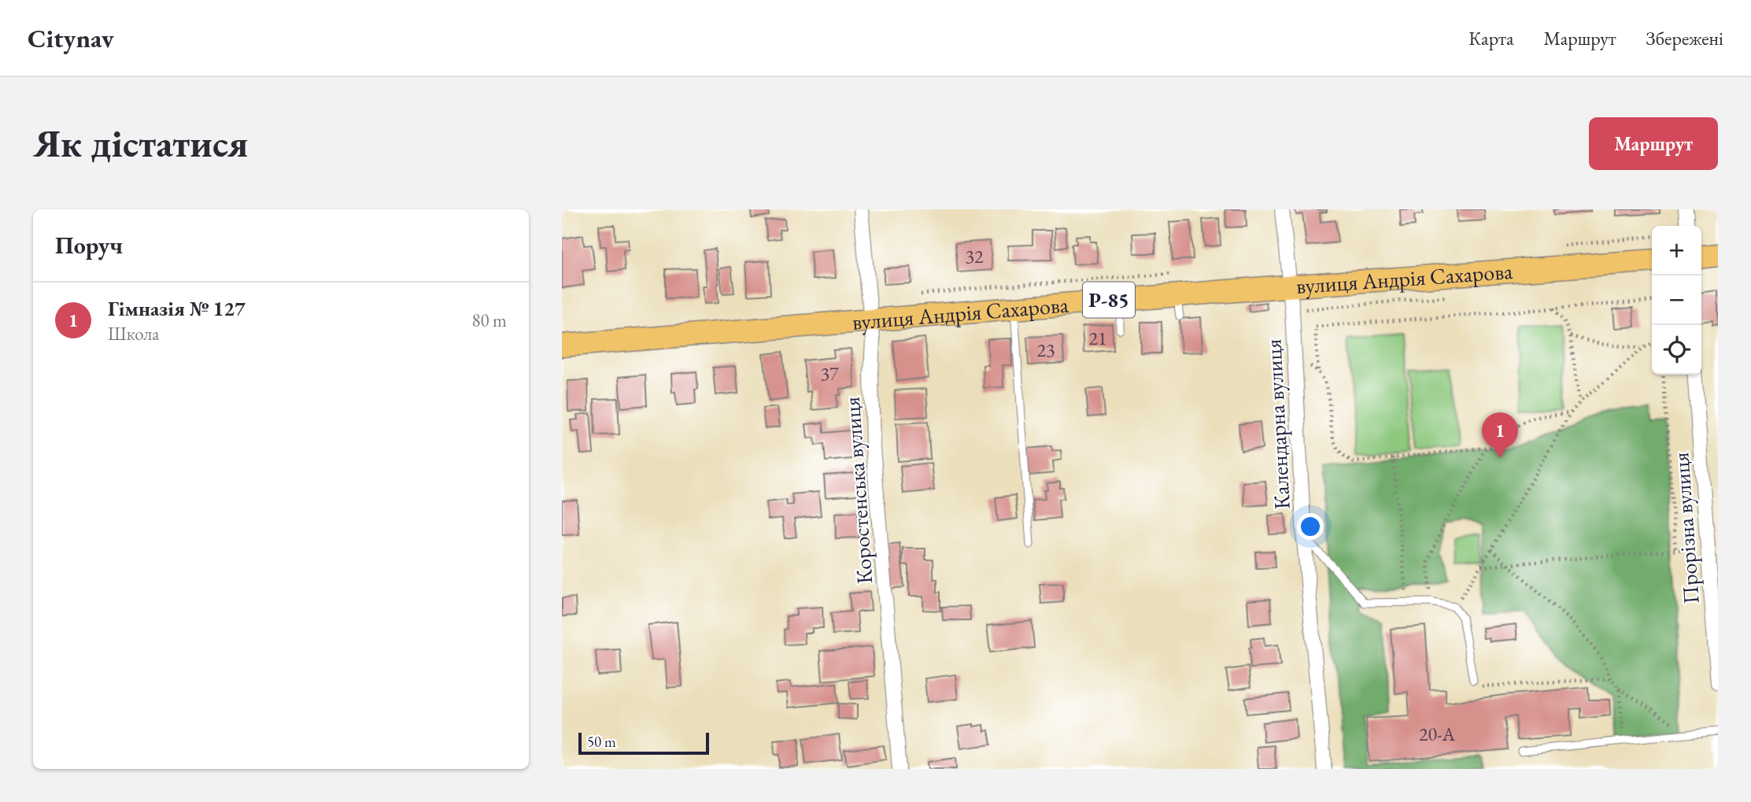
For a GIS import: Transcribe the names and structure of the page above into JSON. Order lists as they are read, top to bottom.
{
  "streets": {
    "main road": ["вулиця Андрія Сахарова", "Р-85"],
    "street": ["Календарна вулиця", "Коростенська вулиця", "Прорізна вулиця"]
  },
  "crossings": [
    ["вулиця Андрія Сахарова", "Календарна вулиця"],
    ["вулиця Андрія Сахарова", "Коростенська вулиця"]
  ],
  "house_numbers": [
    "32",
    "21",
    "23",
    "37",
    "20-А"
  ],
  "scale_bar": "50 m",
  "page": {
    "header": "Citynav",
    "nav": ["Карта", "Маршрут", "Збережені"],
    "buttons": "Маршрут",
    "title": "Як дістатися",
    "heading": "Поруч",
    "map_buttons": ["+", "−"],
    "list": [
      {
        "mark": "1",
        "name": "Гімназія № 127",
        "note": "Школа",
        "value": "80 m"
      }
    ],
    "pins": "1",
    "scale": "50 m"
  }
}
